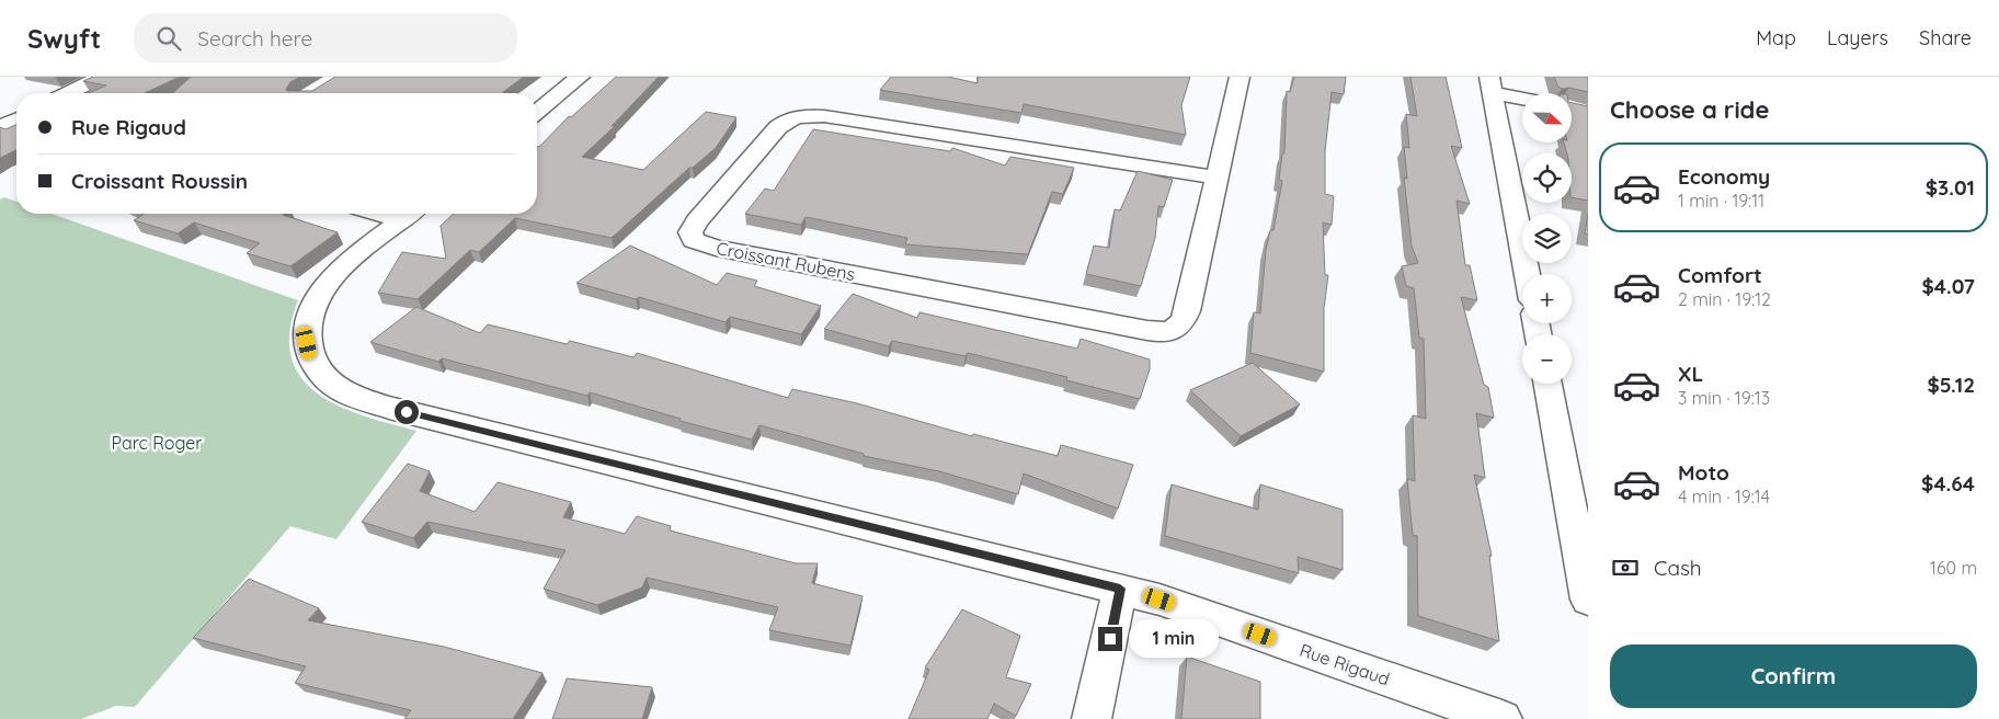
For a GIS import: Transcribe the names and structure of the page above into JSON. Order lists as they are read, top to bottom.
{
  "streets": {
    "street": ["Croissant Rubens", "Rue Rigaud"]
  },
  "parks": ["Parc Roger"],
  "north": "right",
  "page": {
    "header": "Swyft",
    "search": "Search here",
    "nav": ["Map", "Layers", "Share"],
    "heading": "Choose a ride",
    "map_buttons": ["+", "−"],
    "banner": ["Rue Rigaud", "Croissant Roussin"],
    "list": [
      {
        "name": "Economy",
        "note": "1 min · 19:11",
        "value": "$3.01"
      },
      {
        "name": "Comfort",
        "note": "2 min · 19:12",
        "value": "$4.07"
      },
      {
        "name": "XL",
        "note": "3 min · 19:13",
        "value": "$5.12"
      },
      {
        "name": "Moto",
        "note": "4 min · 19:14",
        "value": "$4.64"
      }
    ],
    "pay": ["Cash", "160 m"],
    "bubble": "1 min",
    "buttons": "Confirm"
  }
}
